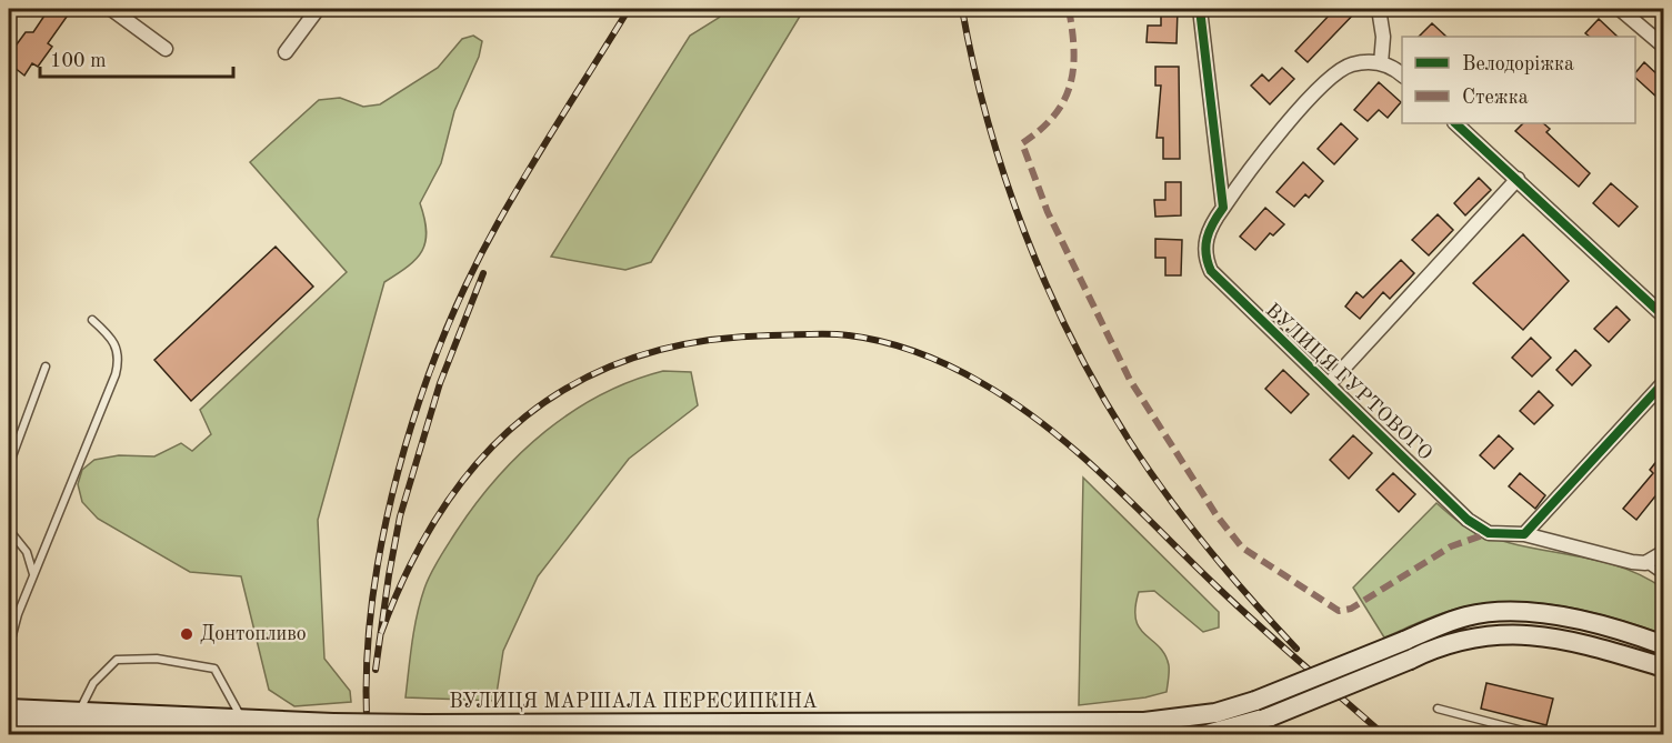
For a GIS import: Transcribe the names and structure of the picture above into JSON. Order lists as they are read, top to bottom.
{
  "streets": {
    "main road": ["ВУЛИЦЯ МАРШАЛА ПЕРЕСИПКІНА"],
    "street": ["ВУЛИЦЯ ГУРТОВОГО"]
  },
  "places": ["Донтопливо"],
  "legend": ["Велодоріжка", "Стежка"],
  "scale_bar": "100 m"
}
